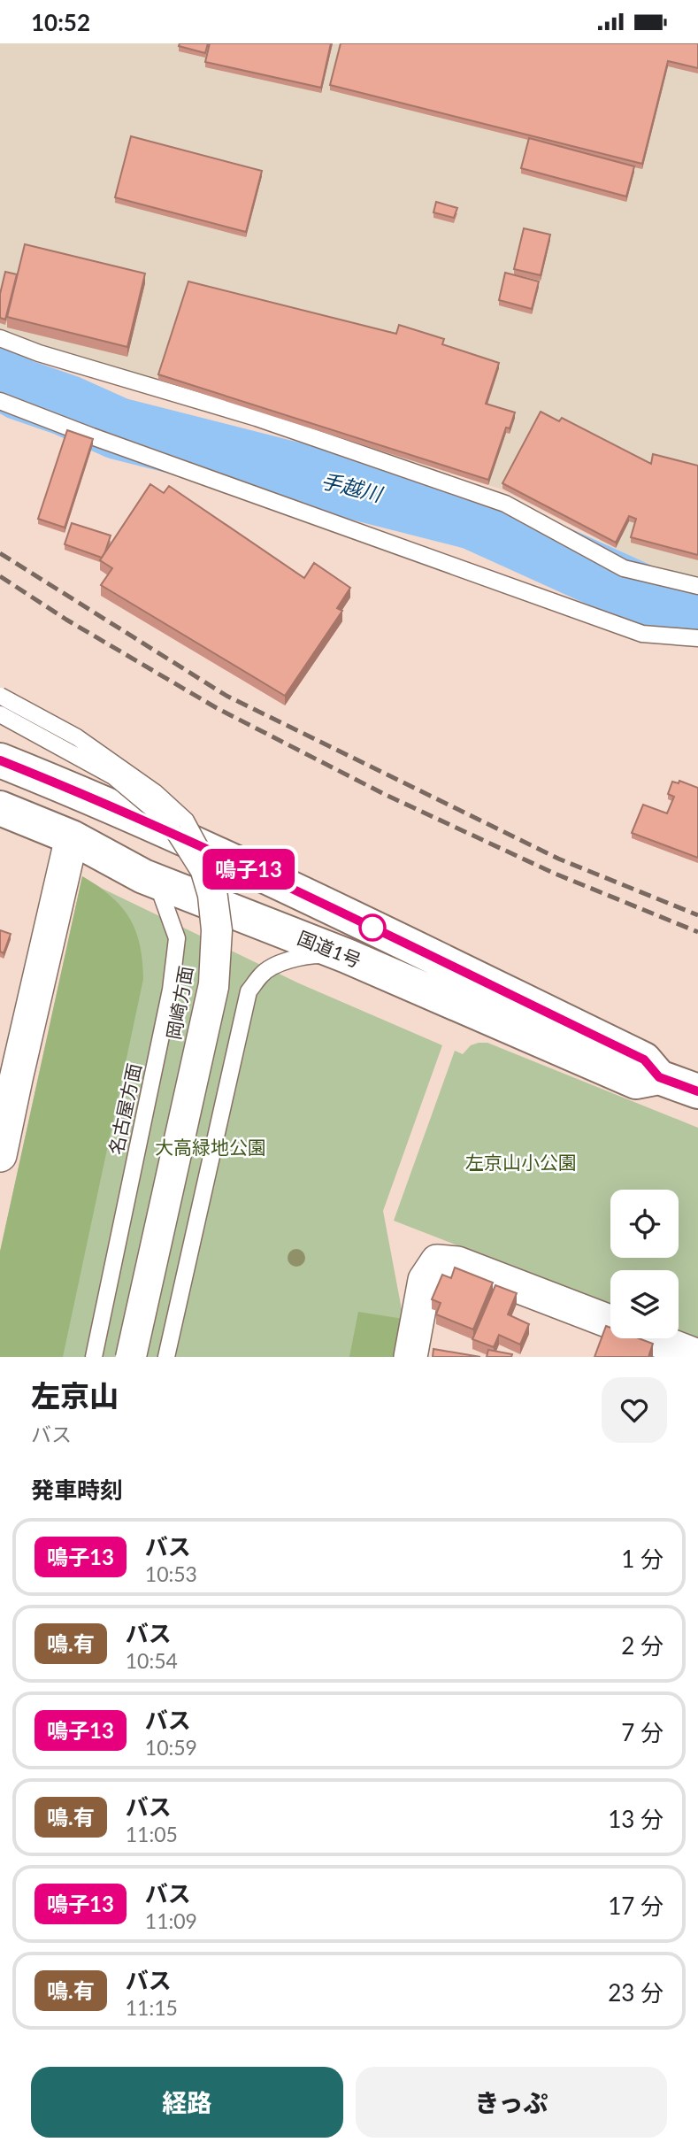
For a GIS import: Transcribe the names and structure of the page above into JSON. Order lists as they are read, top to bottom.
{
  "streets": {
    "highway": ["国道1号"],
    "lane": ["岡崎方面", "名古屋方面"]
  },
  "crossings": [
    ["国道1号", "名古屋方面"]
  ],
  "water": ["手越川"],
  "parks": ["大高緑地公園", "左京山小公園"],
  "lines": ["bus line 鳴子13"],
  "page": {
    "status": "10:52",
    "on_map": "鳴子13",
    "heading": [
      ["左京山", "バス"],
      "発車時刻"
    ],
    "list": [
      {
        "mark": "鳴子13",
        "name": "バス",
        "note": "10:53",
        "value": "1 分"
      },
      {
        "mark": "鳴.有",
        "name": "バス",
        "note": "10:54",
        "value": "2 分"
      },
      {
        "mark": "鳴子13",
        "name": "バス",
        "note": "10:59",
        "value": "7 分"
      },
      {
        "mark": "鳴.有",
        "name": "バス",
        "note": "11:05",
        "value": "13 分"
      },
      {
        "mark": "鳴子13",
        "name": "バス",
        "note": "11:09",
        "value": "17 分"
      },
      {
        "mark": "鳴.有",
        "name": "バス",
        "note": "11:15",
        "value": "23 分"
      }
    ],
    "buttons": ["経路", "きっぷ"]
  }
}
